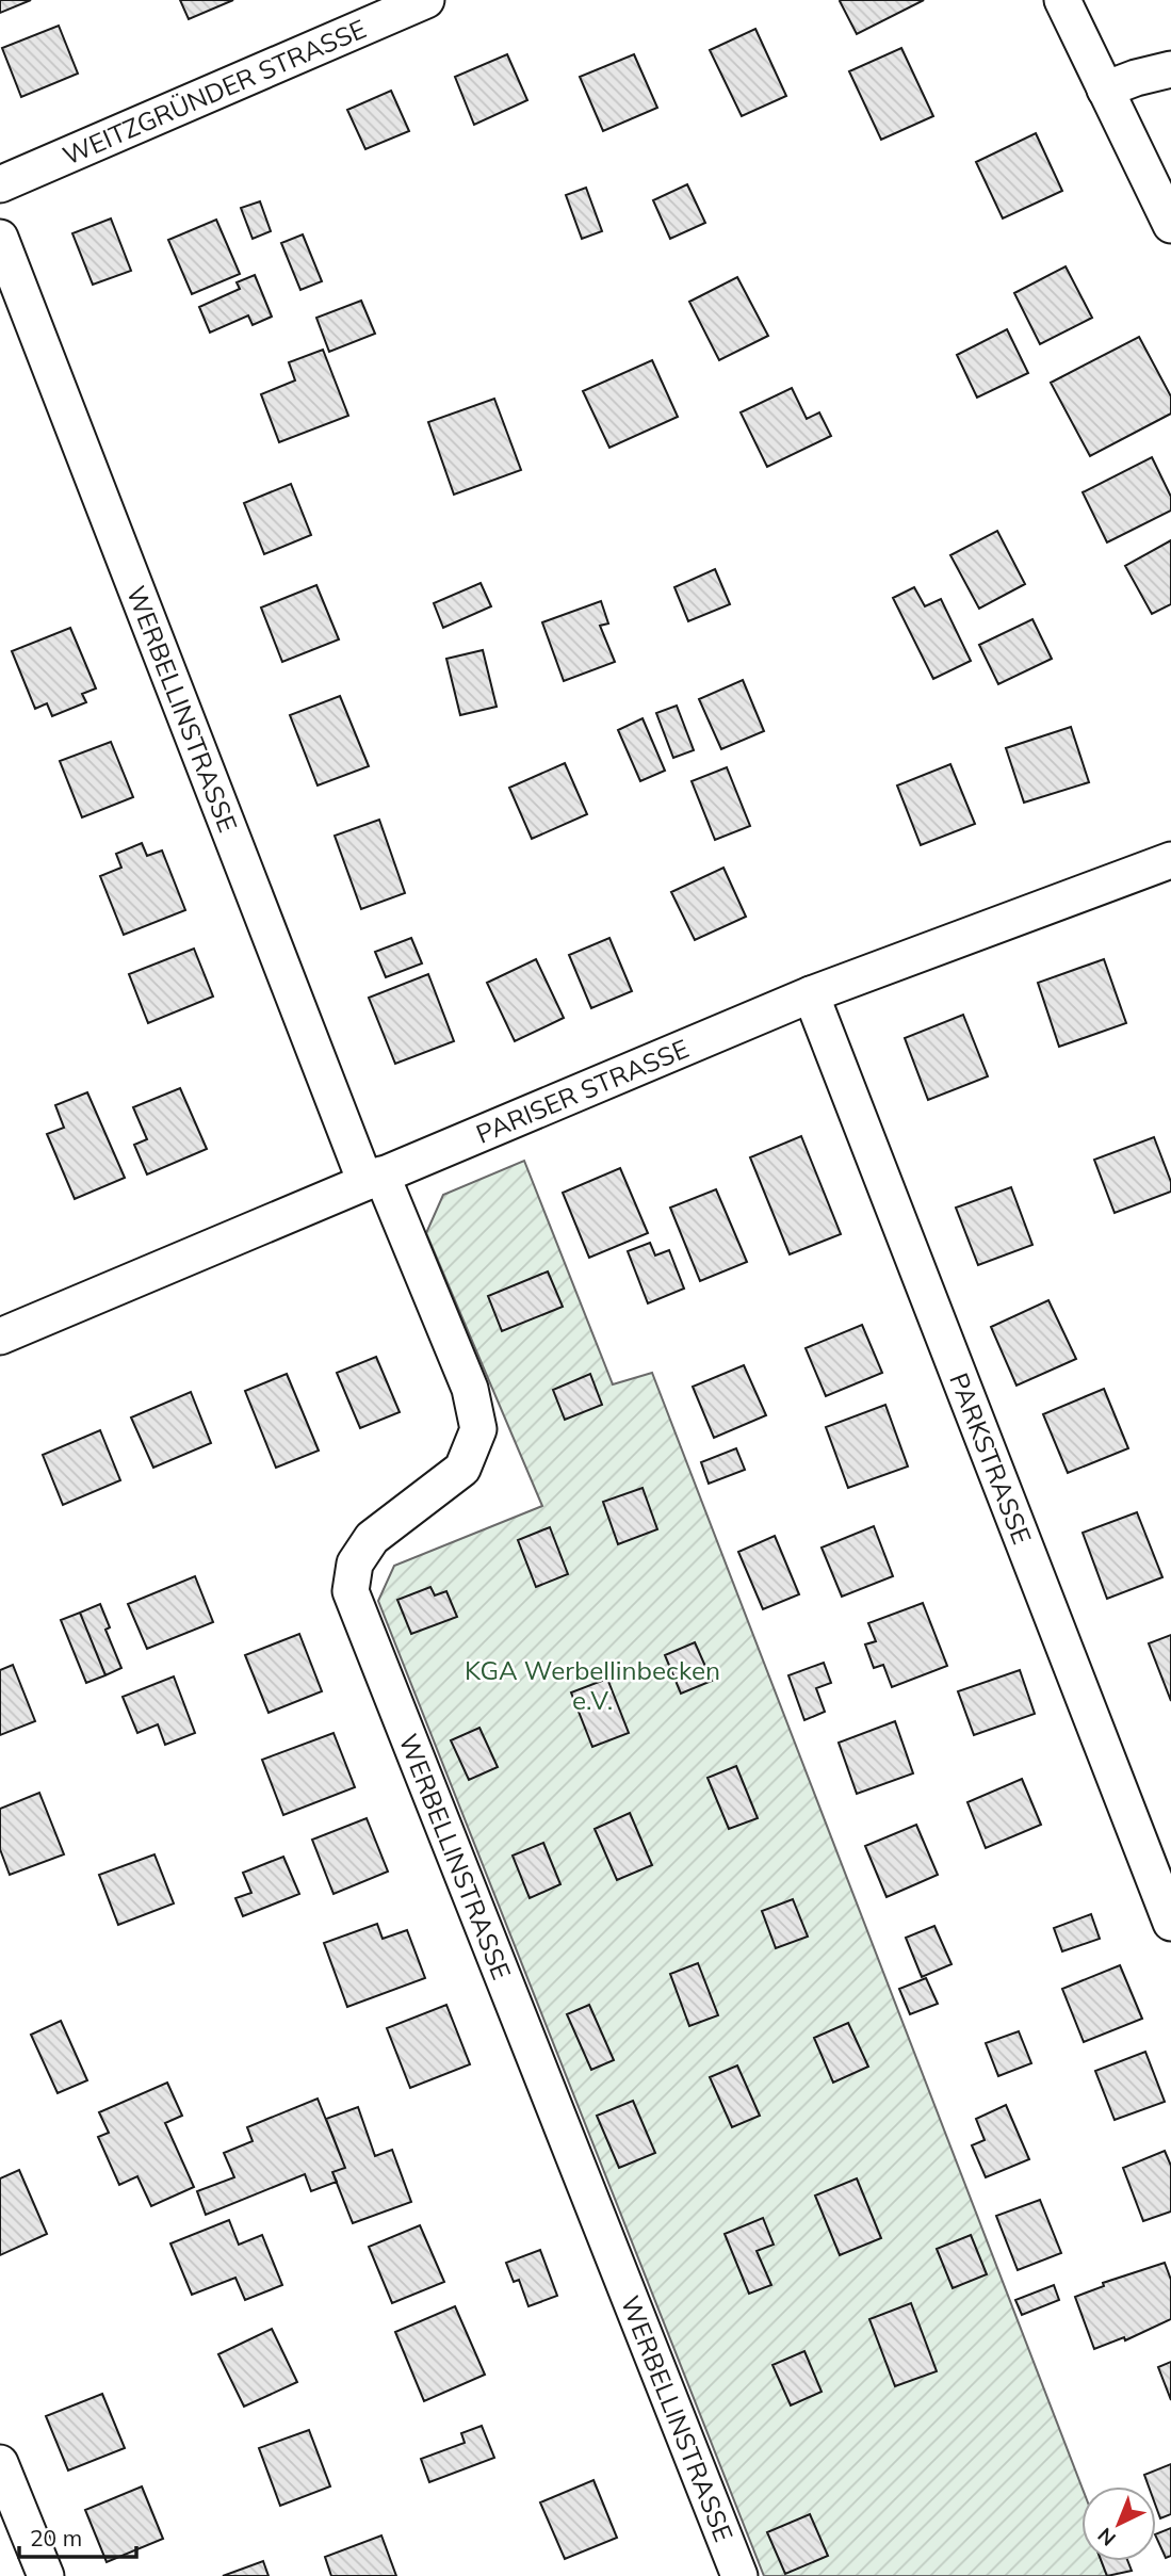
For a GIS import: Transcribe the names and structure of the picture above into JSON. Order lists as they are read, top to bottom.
{
  "streets": {
    "street": [
      "WEITZGRÜNDER STRASSE",
      "WERBELLINSTRASSE",
      "PARISER STRASSE",
      "PARKSTRASSE"
    ]
  },
  "crossings": [
    ["WERBELLINSTRASSE", "PARISER STRASSE"],
    ["PARISER STRASSE", "PARKSTRASSE"]
  ],
  "parks": ["KGA Werbellinbecken e.V."],
  "scale_bar": "20 m",
  "north": "bottom left"
}
